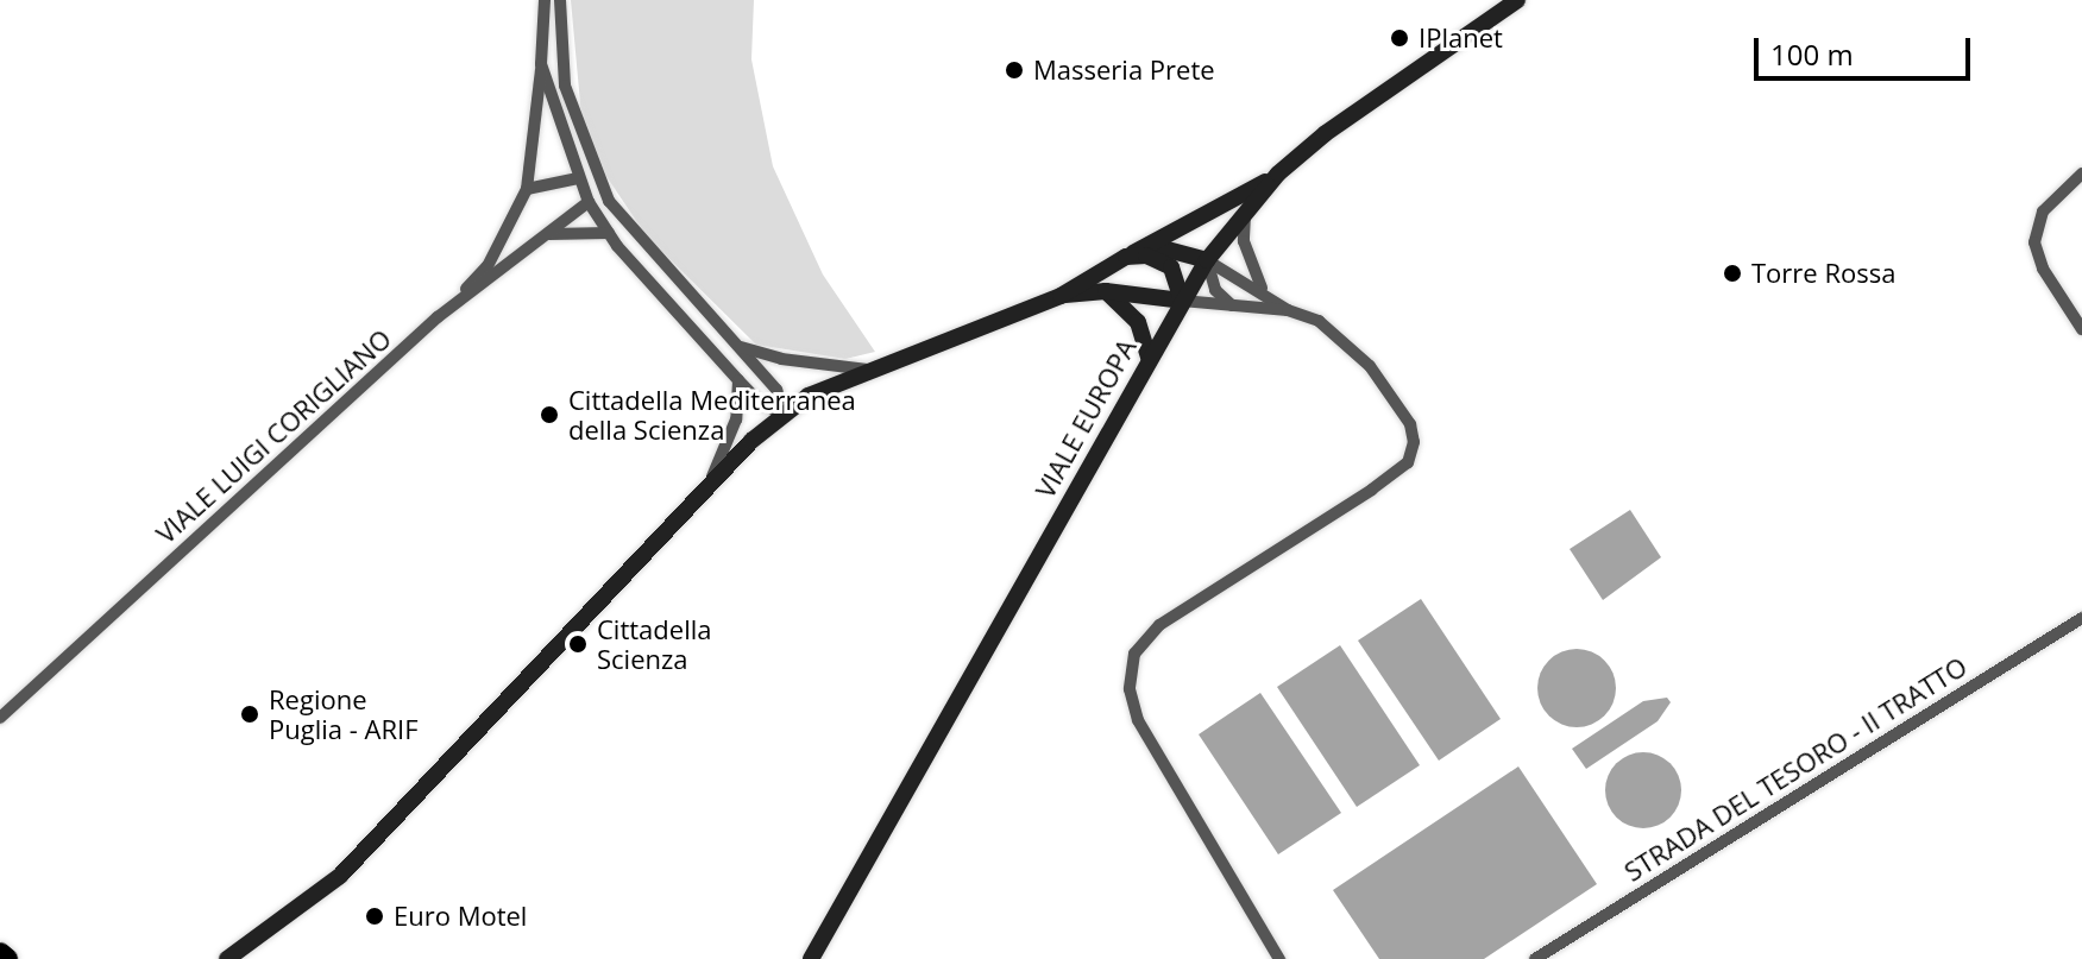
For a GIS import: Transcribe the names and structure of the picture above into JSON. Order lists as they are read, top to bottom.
{
  "streets": {
    "main road": ["VIALE EUROPA"],
    "street": ["VIALE LUIGI CORIGLIANO", "STRADA DEL TESORO - II TRATTO"]
  },
  "places": [
    "IPlanet",
    "Masseria Prete",
    "Torre Rossa",
    "Cittadella Mediterranea della Scienza",
    "Cittadella Scienza",
    "Regione Puglia - ARIF",
    "Euro Motel"
  ],
  "scale_bar": "100 m"
}
